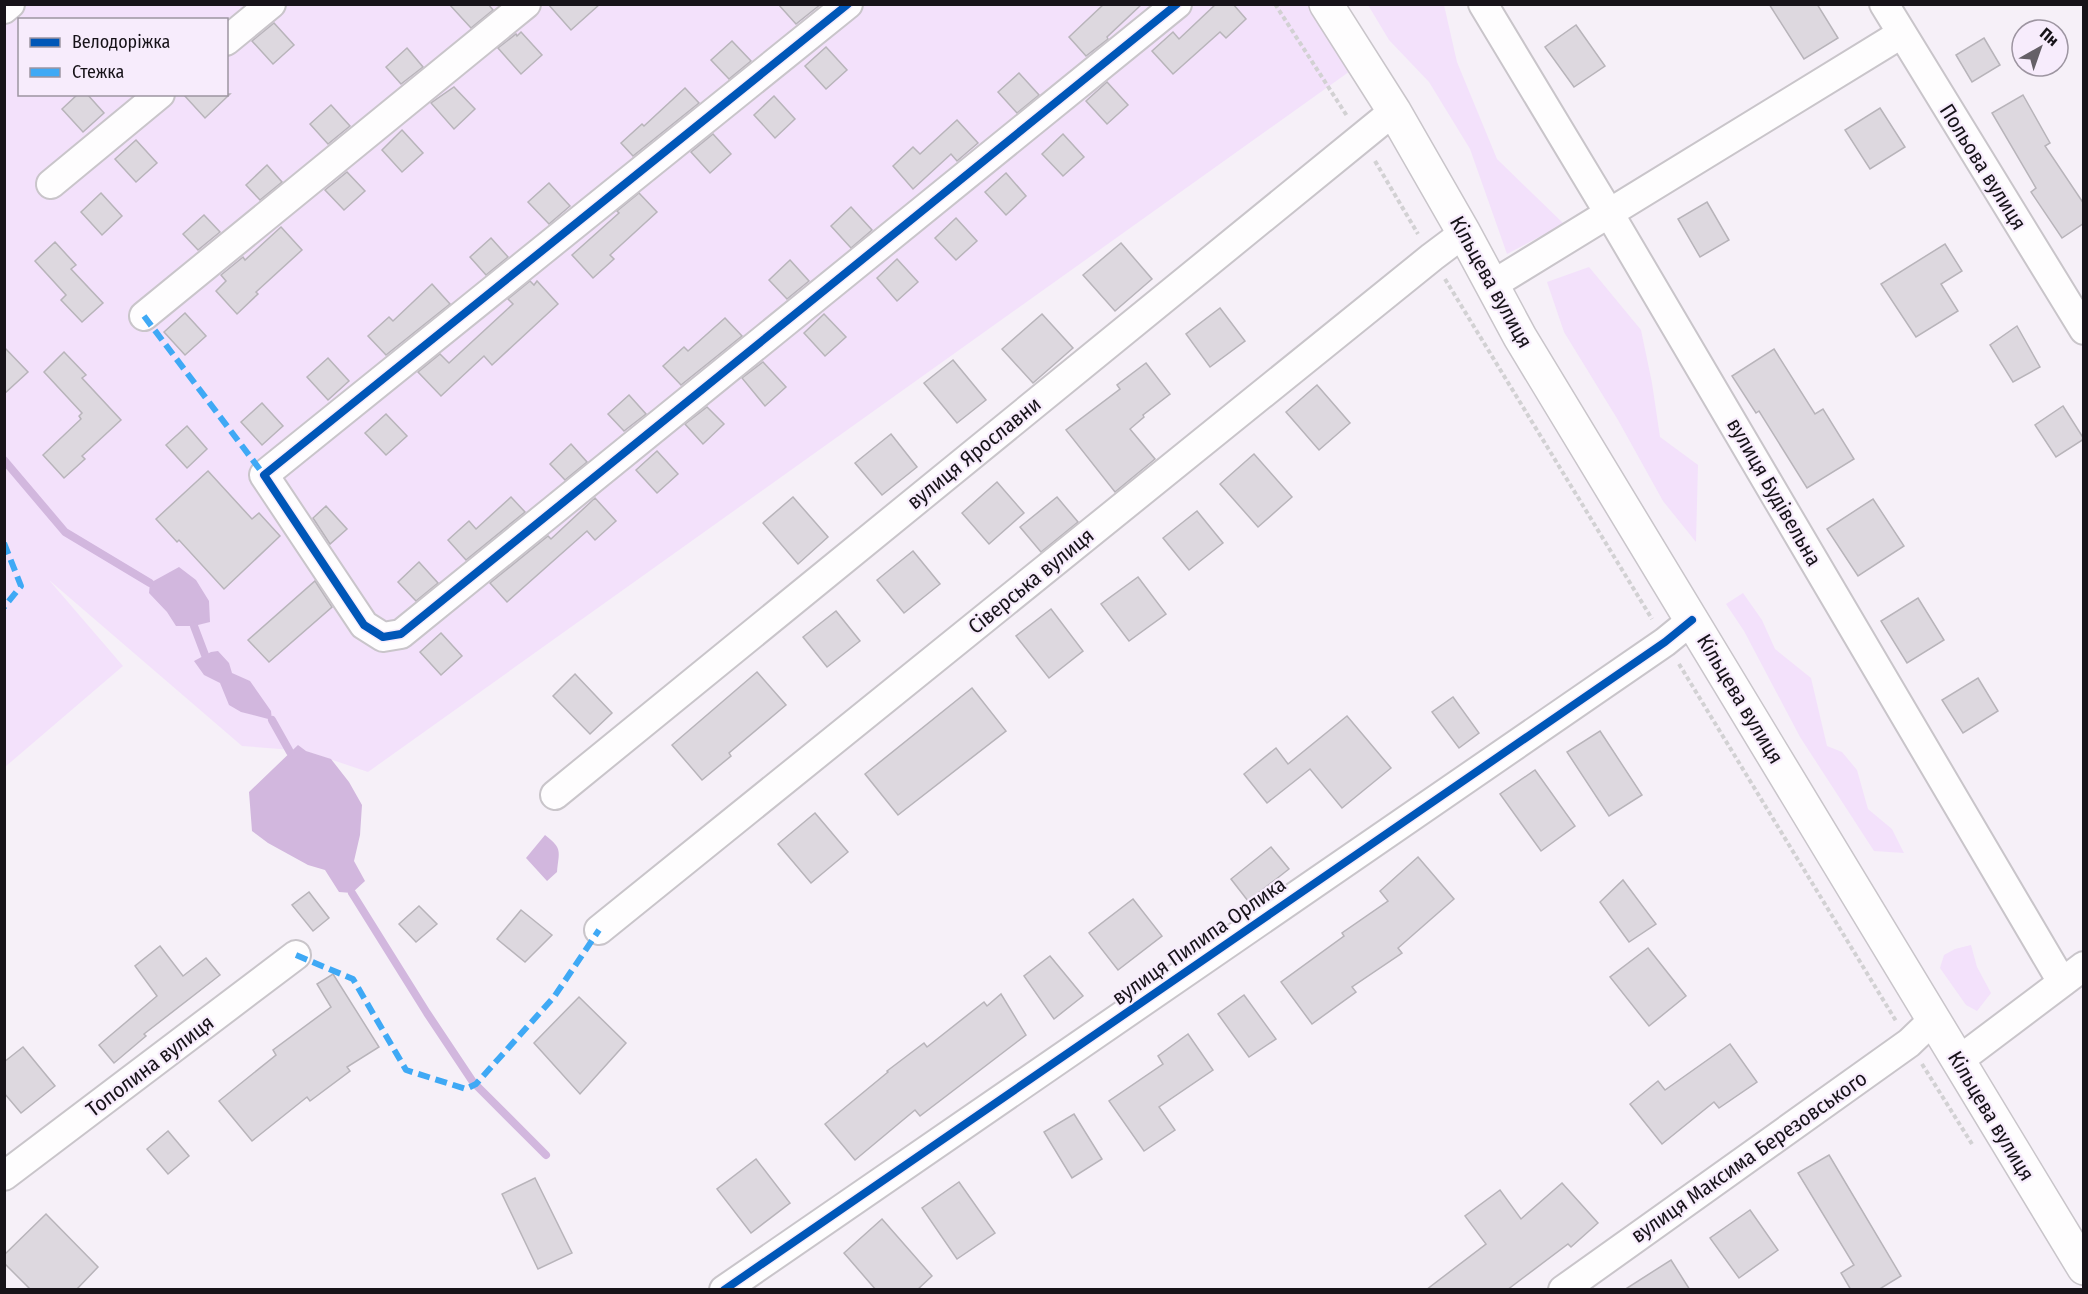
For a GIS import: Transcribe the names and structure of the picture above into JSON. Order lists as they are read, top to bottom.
{
  "streets": {
    "main road": ["Кільцева вулиця"],
    "street": [
      "Польова вулиця",
      "вулиця Ярославни",
      "вулиця Будівельна",
      "Сіверська вулиця",
      "вулиця Пилипа Орлика",
      "Тополина вулиця",
      "вулиця Максима Березовського"
    ]
  },
  "crossings": [
    ["Кільцева вулиця", "вулиця Ярославни"],
    ["Кільцева вулиця", "Сіверська вулиця"],
    ["Кільцева вулиця", "вулиця Пилипа Орлика"],
    ["Кільцева вулиця", "вулиця Максима Березовського"]
  ],
  "legend": ["Велодоріжка", "Стежка"],
  "north": "top right"
}
